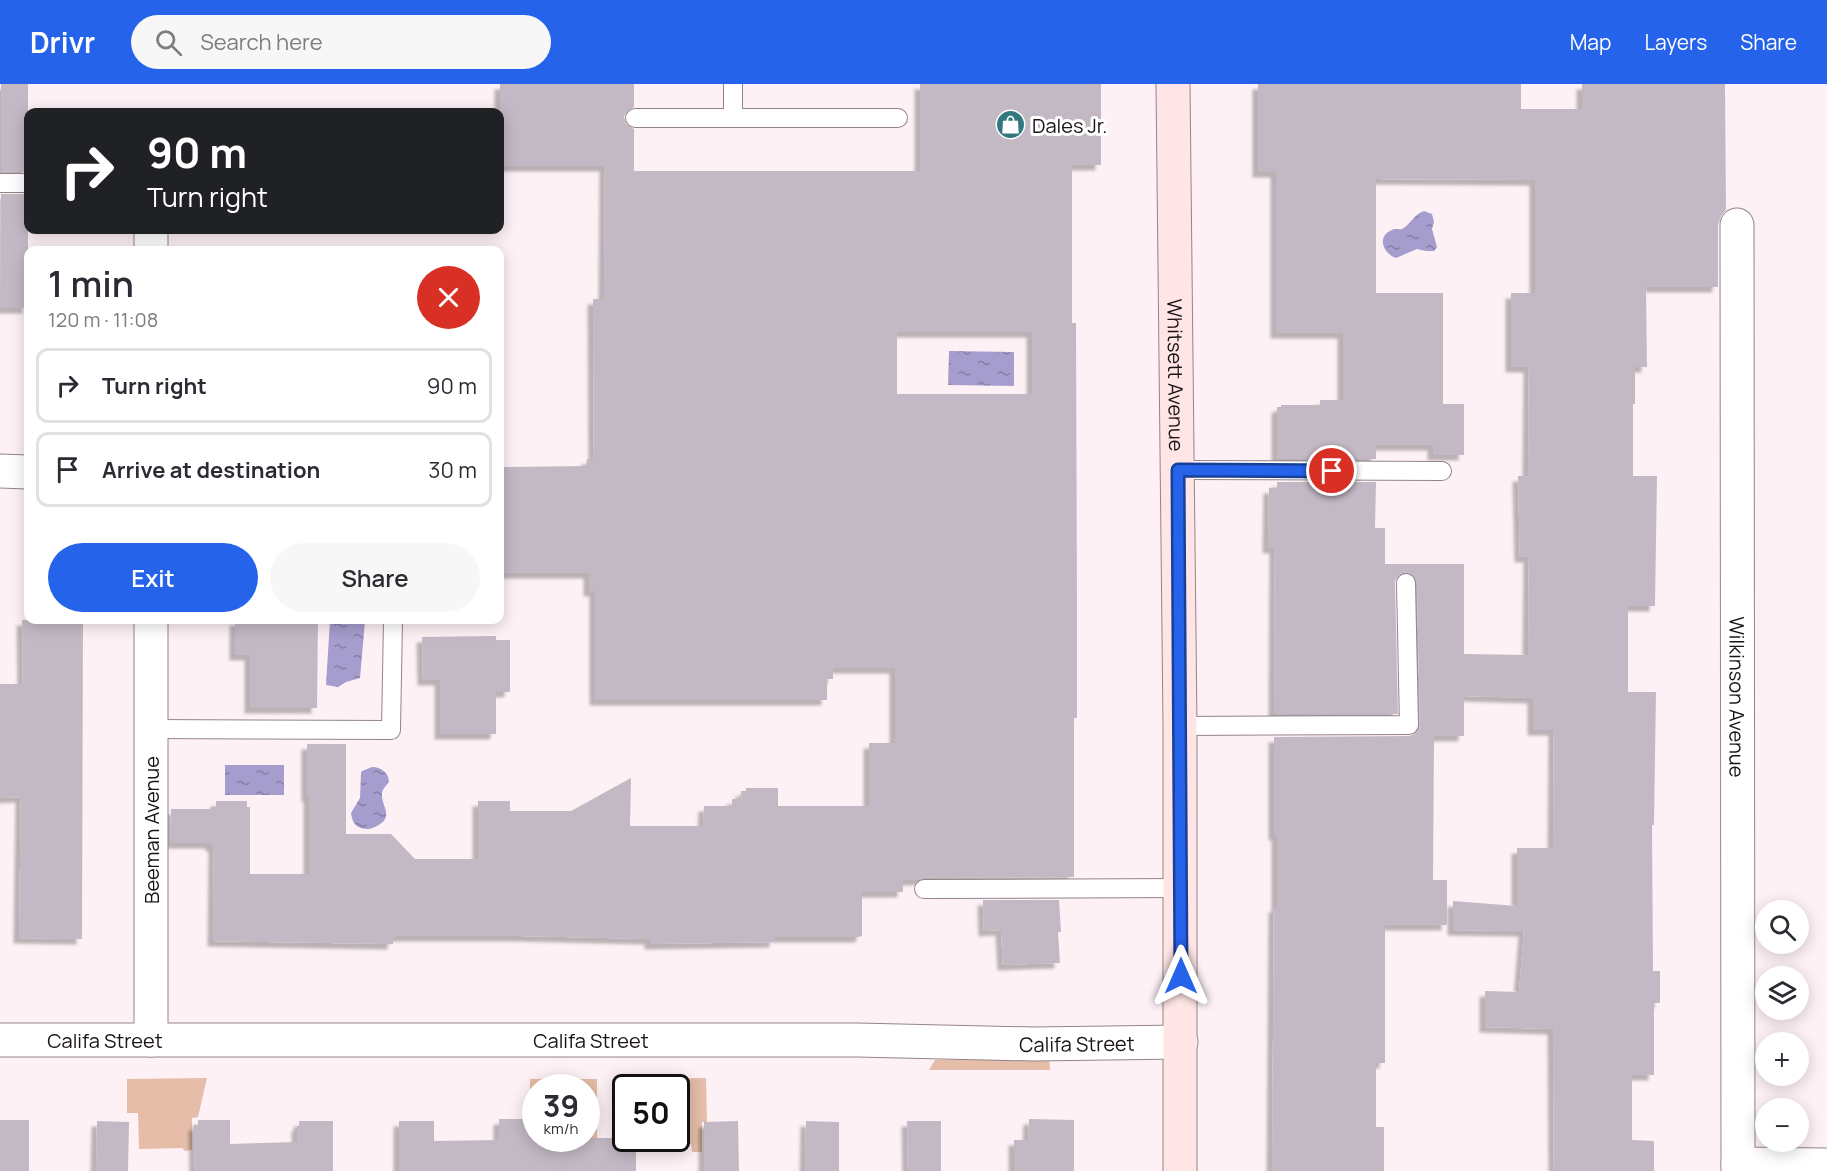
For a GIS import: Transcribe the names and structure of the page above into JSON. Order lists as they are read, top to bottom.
{
  "streets": {
    "main road": ["Whitsett Avenue"],
    "street": ["Wilkinson Avenue", "Beeman Avenue", "Califa Street"]
  },
  "crossings": [
    ["Whitsett Avenue", "Califa Street"],
    ["Beeman Avenue", "Califa Street"]
  ],
  "places": {
    "shop": ["Dales Jr."]
  },
  "page": {
    "header": "Drivr",
    "search": "Search here",
    "nav": ["Map", "Layers", "Share"],
    "turn": ["90 m", "Turn right"],
    "heading": ["1 min", "120 m · 11:08"],
    "list": [
      {
        "name": "Turn right",
        "value": "90 m"
      },
      {
        "name": "Arrive at destination",
        "value": "30 m"
      }
    ],
    "buttons": ["Exit", "Share"],
    "map_buttons": ["+", "−"],
    "speed": "39 km/h",
    "limit": "50"
  }
}
